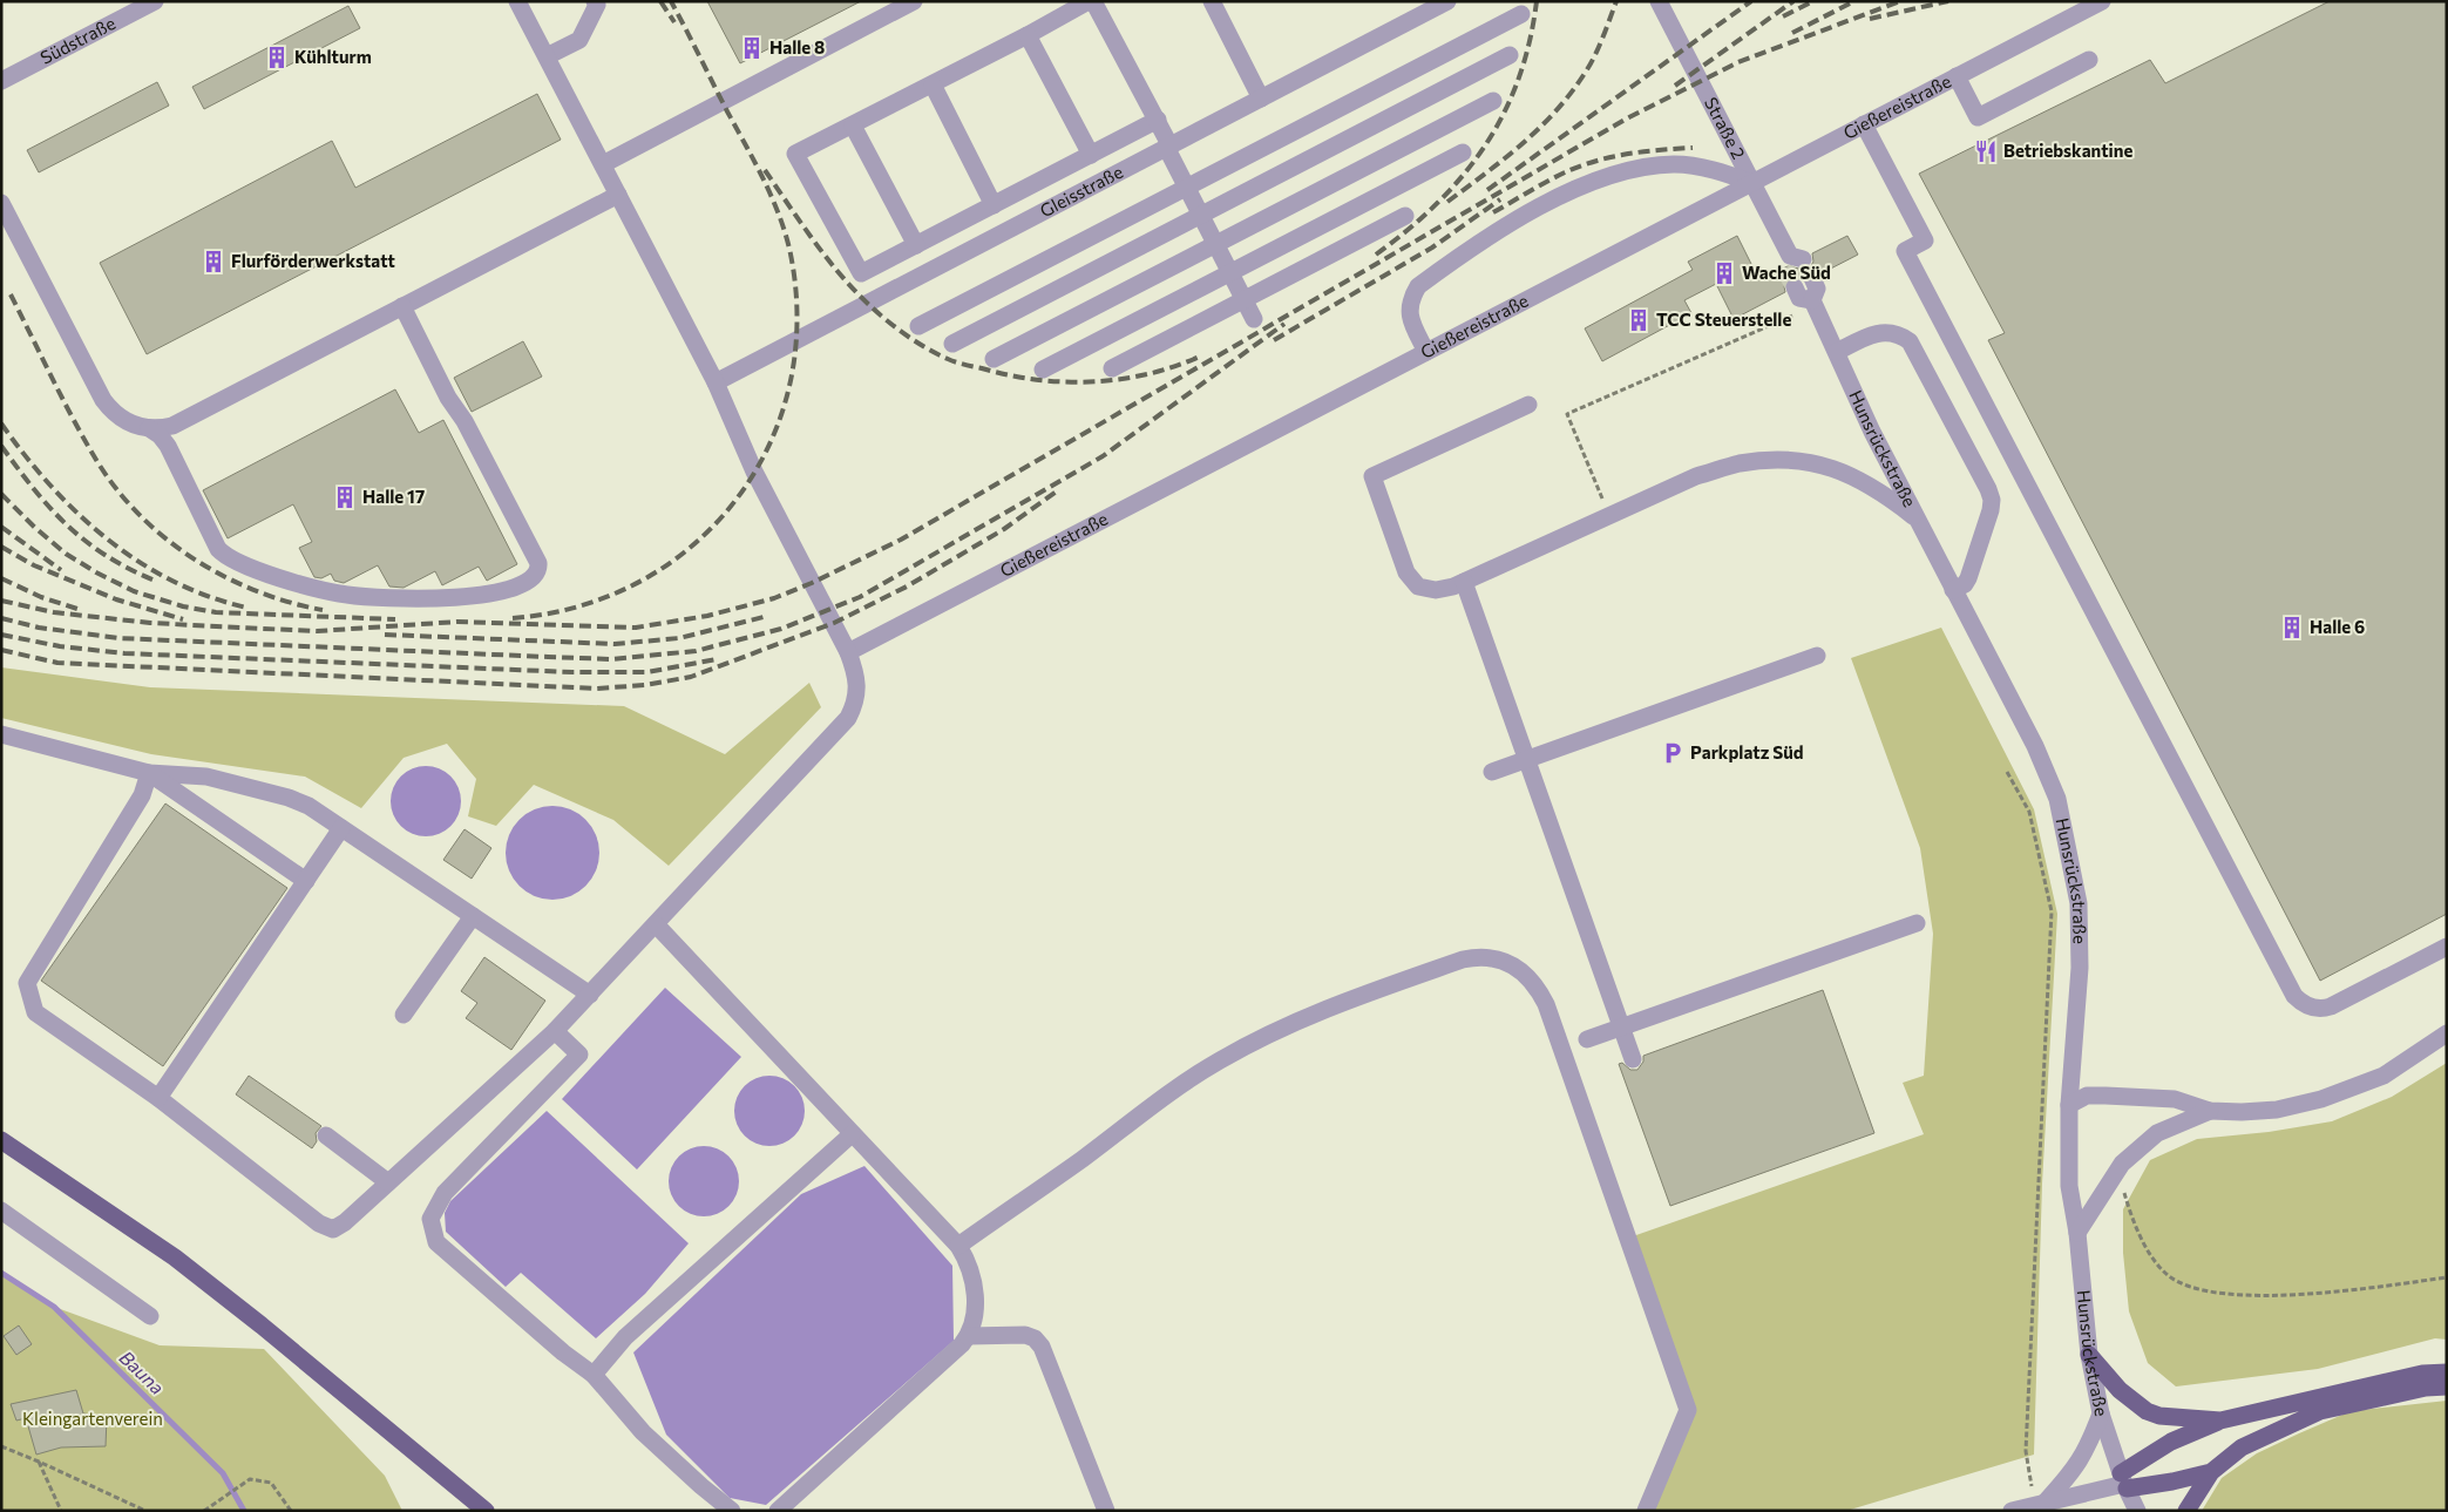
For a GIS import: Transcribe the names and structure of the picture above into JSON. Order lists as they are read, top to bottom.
{
  "streets": {
    "street": [
      "Südstraße",
      "Gießereistraße",
      "Straße 2",
      "Gleisstraße",
      "Hunsrückstraße"
    ]
  },
  "crossings": [
    ["Gießereistraße", "Straße 2"]
  ],
  "water": ["Bauna"],
  "parks": ["Kleingartenverein"],
  "places": {
    "building": [
      "Halle 8",
      "Kühlturm",
      "Flurförderwerkstatt",
      "Wache Süd",
      "TCC Steuerstelle",
      "Halle 17",
      "Halle 6"
    ],
    "restaurant": ["Betriebskantine"],
    "parking": ["Parkplatz Süd"]
  }
}
